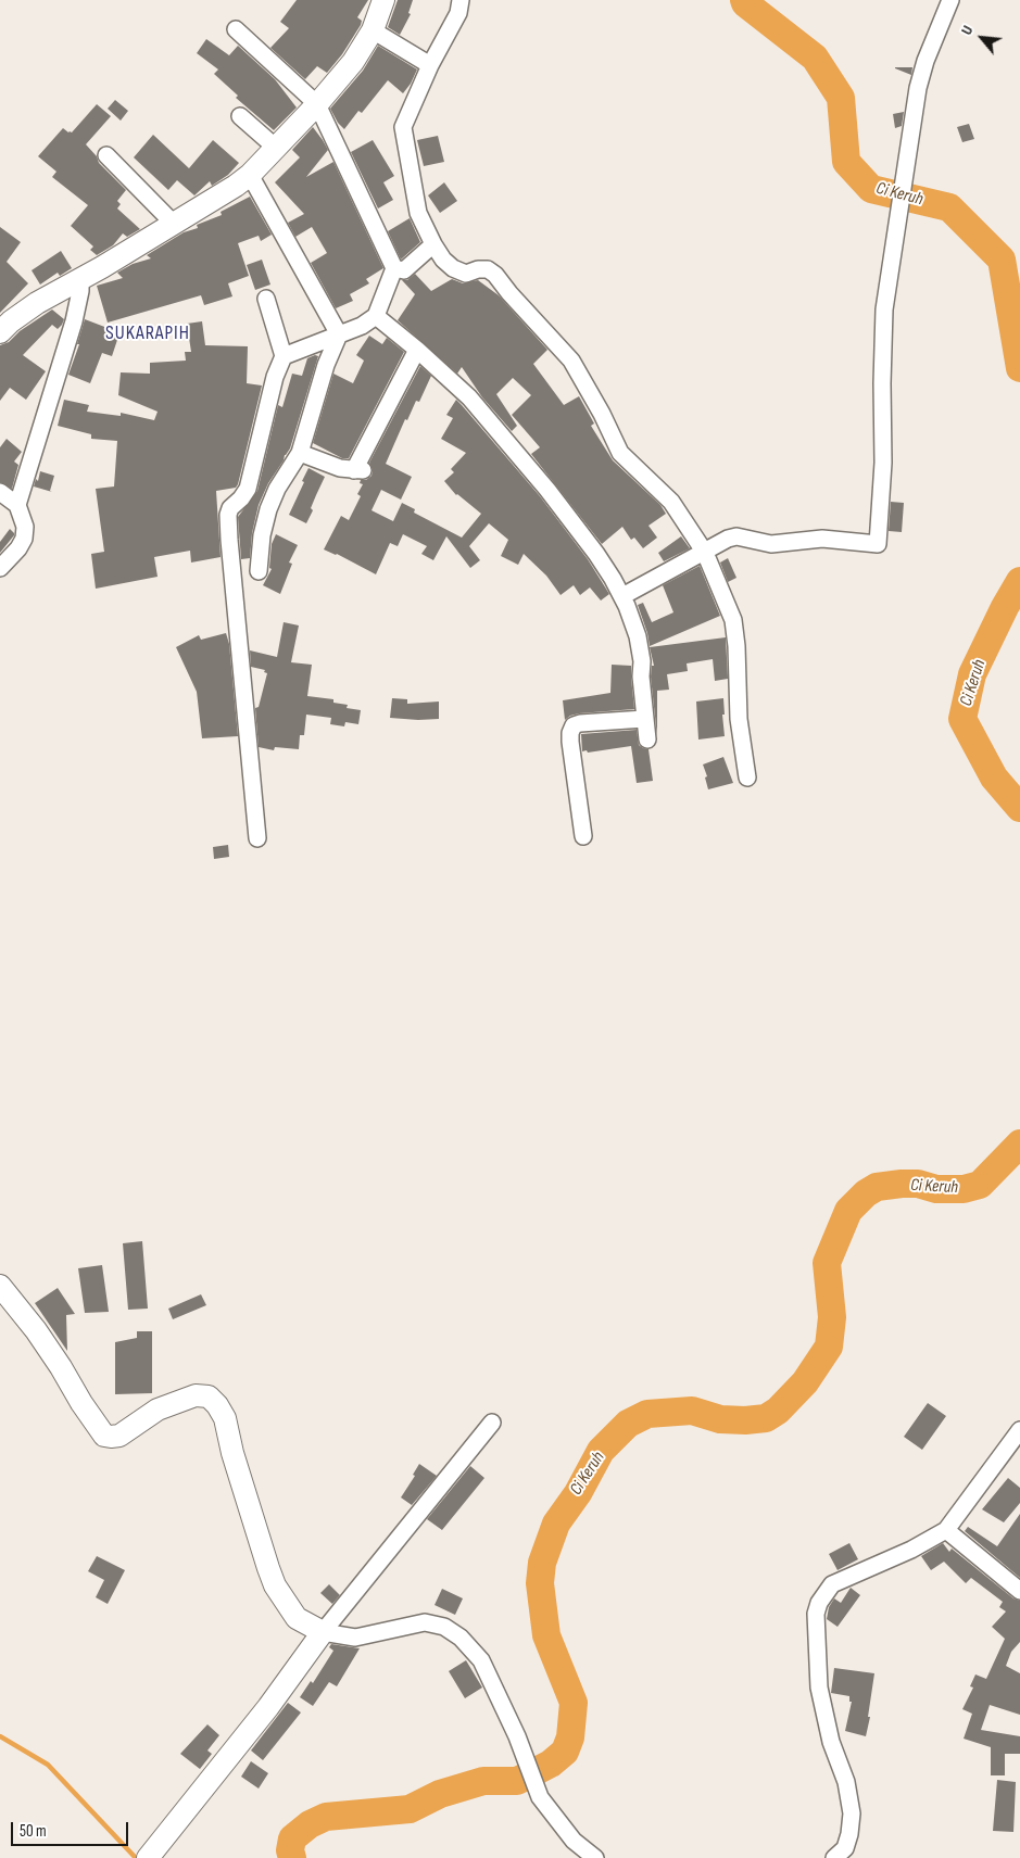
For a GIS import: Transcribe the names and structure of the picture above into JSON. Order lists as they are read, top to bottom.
{
  "districts": ["SUKARAPIH"],
  "water": ["Ci Keruh"],
  "scale_bar": "50 m",
  "north": "top left"
}
